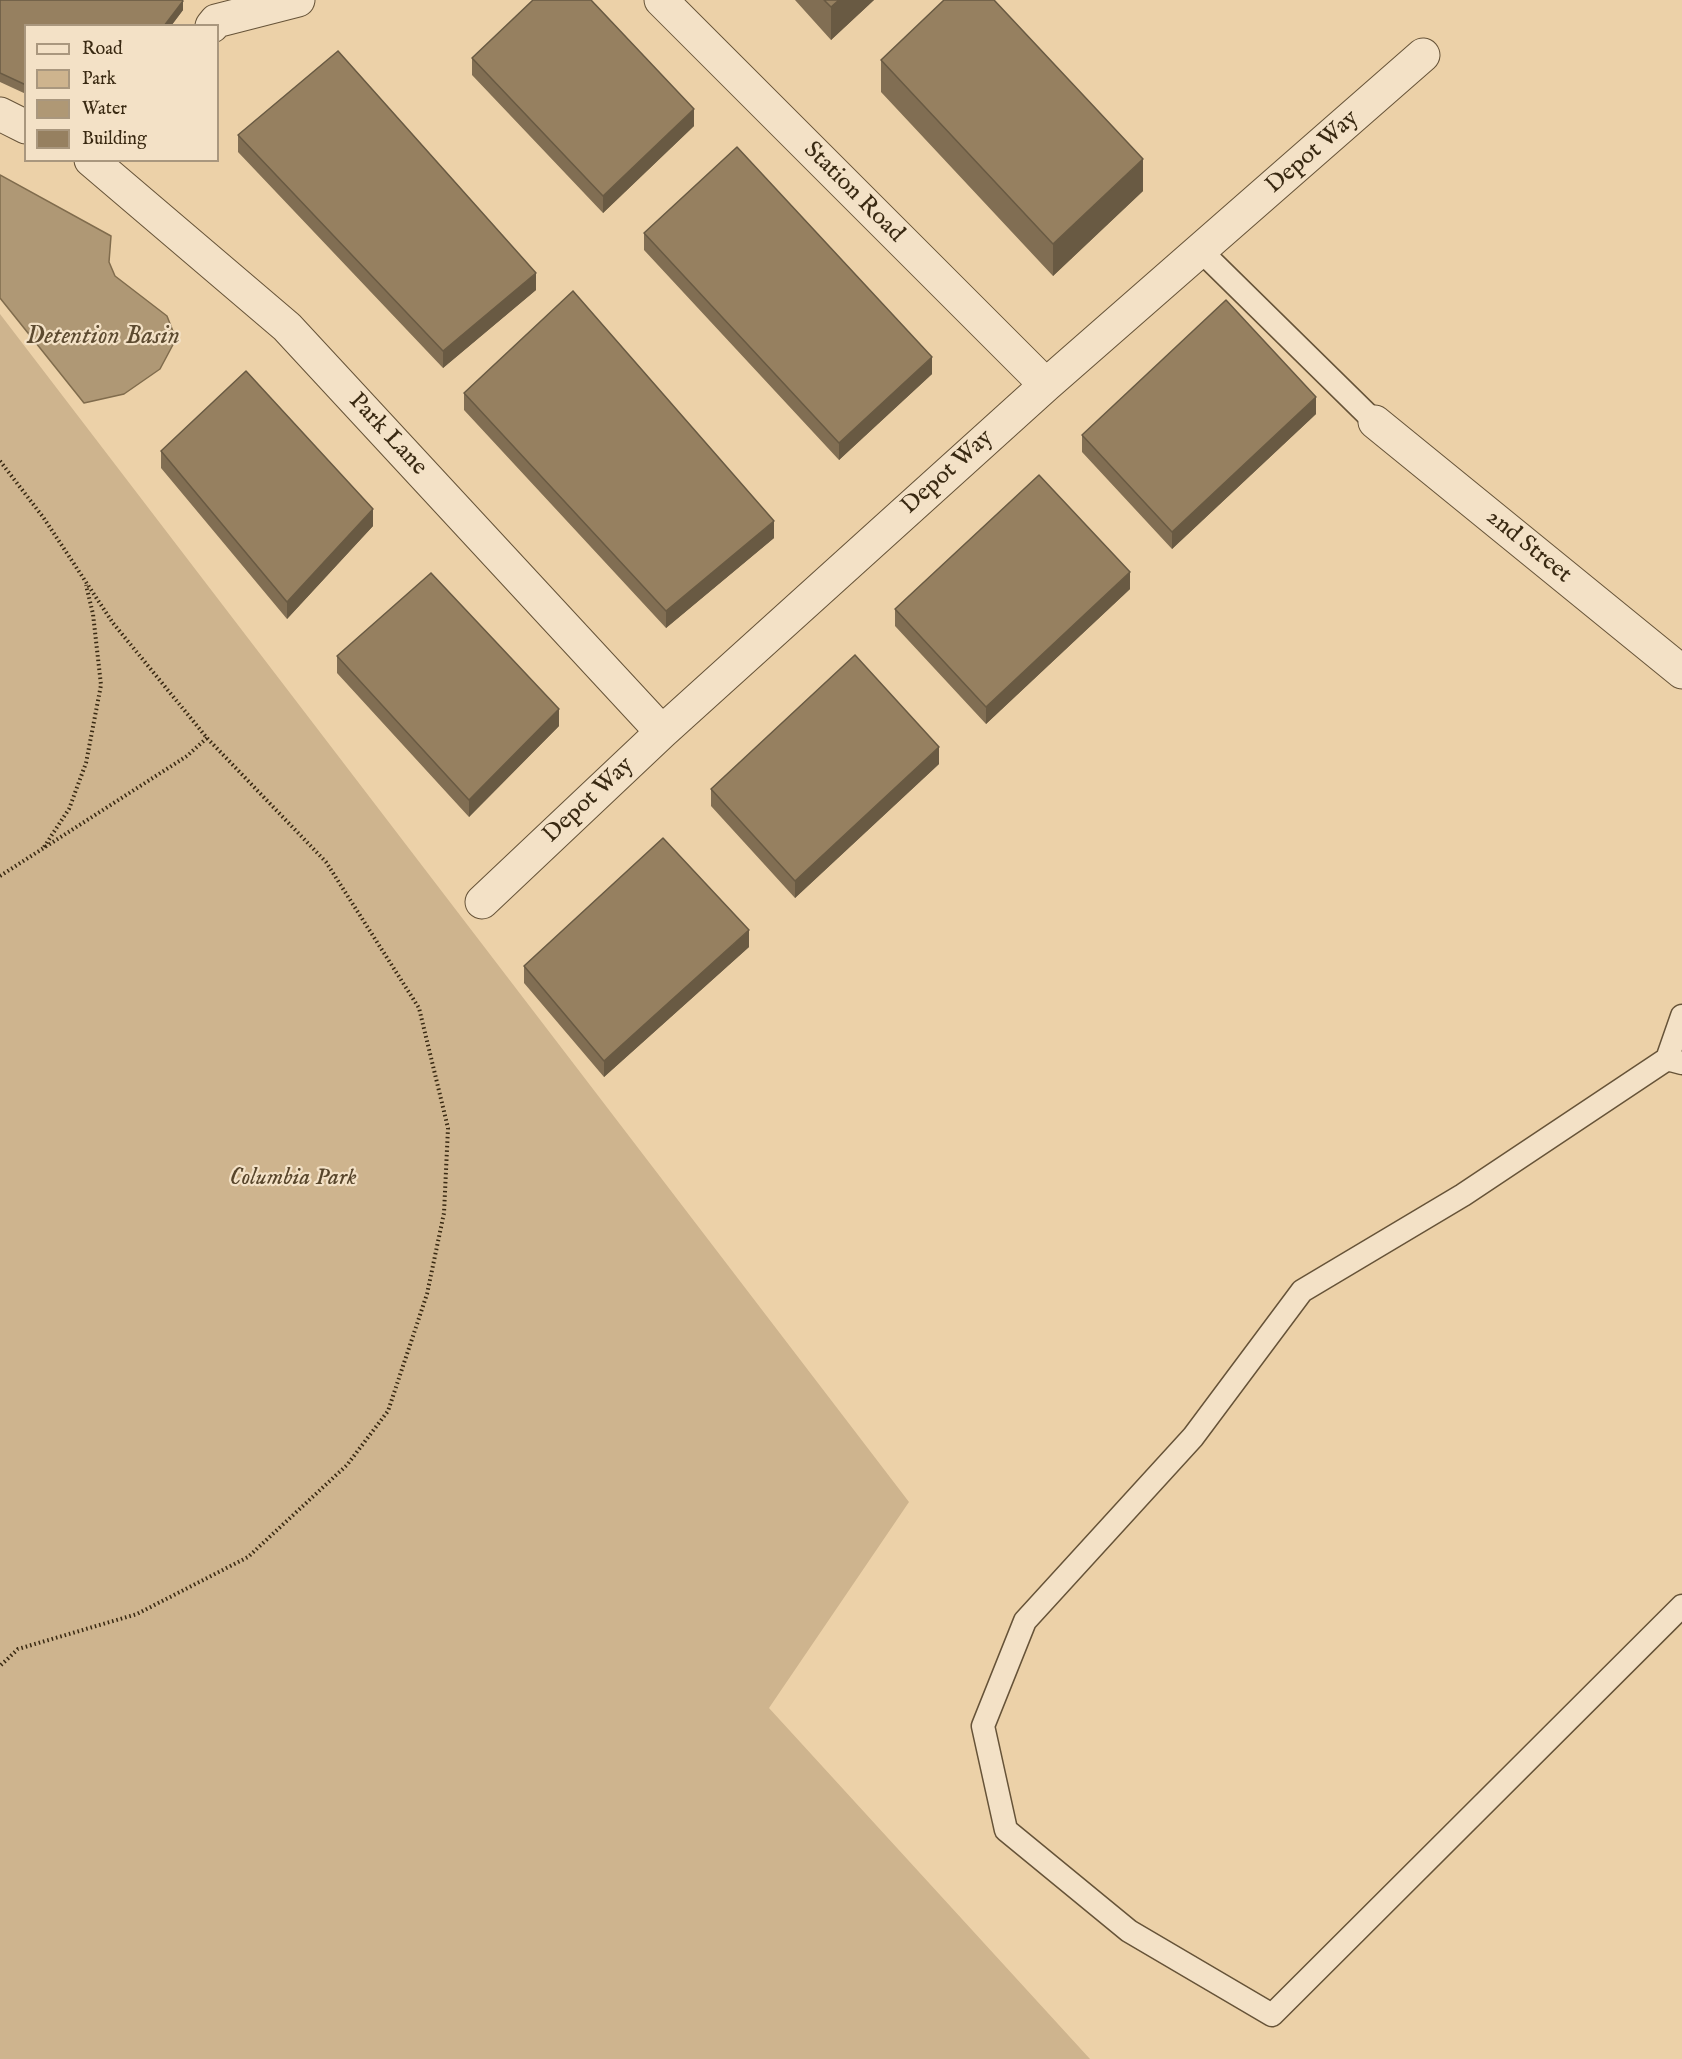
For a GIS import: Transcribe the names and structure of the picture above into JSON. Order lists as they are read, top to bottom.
{
  "streets": {
    "street": [
      "Depot Way",
      "Station Road",
      "Park Lane",
      "2nd Street"
    ]
  },
  "crossings": [
    ["Depot Way", "Station Road"],
    ["Depot Way", "Park Lane"]
  ],
  "water": ["Detention Basin"],
  "parks": ["Columbia Park"],
  "legend": [
    "Road",
    "Park",
    "Water",
    "Building"
  ]
}
